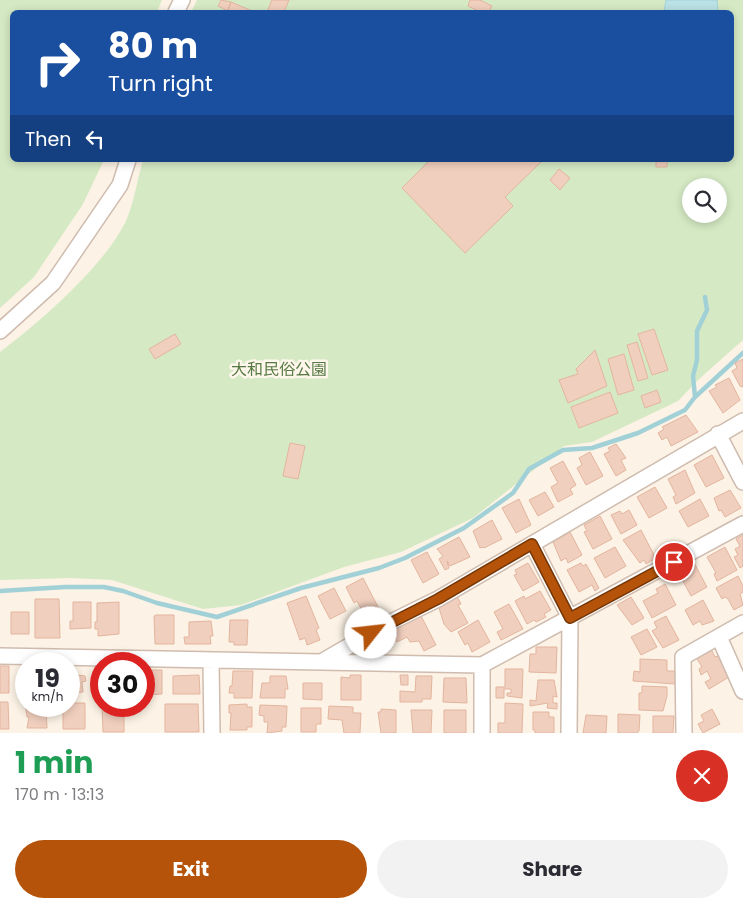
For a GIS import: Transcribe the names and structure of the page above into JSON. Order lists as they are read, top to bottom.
{
  "parks": ["大和民俗公園"],
  "page": {
    "turn": ["80 m", "Turn right"],
    "then": "Then",
    "speed": "19 km/h",
    "limit": "30",
    "heading": ["1 min", "170 m · 13:13"],
    "buttons": ["Exit", "Share"]
  }
}
